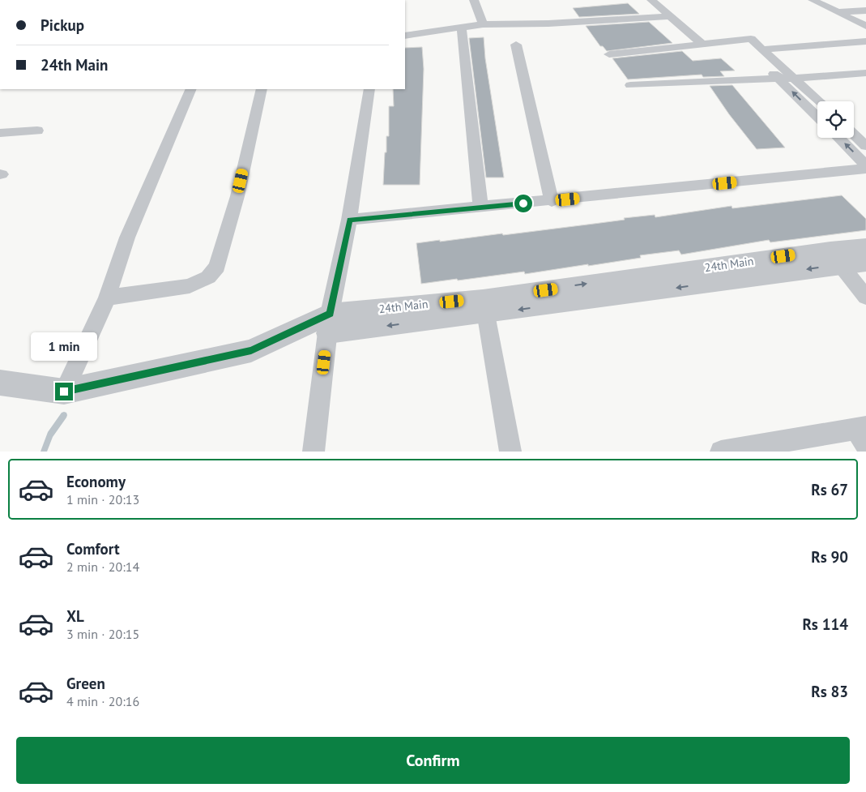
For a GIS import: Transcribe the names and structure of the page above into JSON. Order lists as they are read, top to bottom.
{
  "streets": {
    "street": ["24th Main"]
  },
  "page": {
    "banner": ["Pickup", "24th Main"],
    "bubble": "1 min",
    "list": [
      {
        "name": "Economy",
        "note": "1 min · 20:13",
        "value": "Rs 67"
      },
      {
        "name": "Comfort",
        "note": "2 min · 20:14",
        "value": "Rs 90"
      },
      {
        "name": "XL",
        "note": "3 min · 20:15",
        "value": "Rs 114"
      },
      {
        "name": "Green",
        "note": "4 min · 20:16",
        "value": "Rs 83"
      }
    ],
    "buttons": "Confirm"
  }
}
